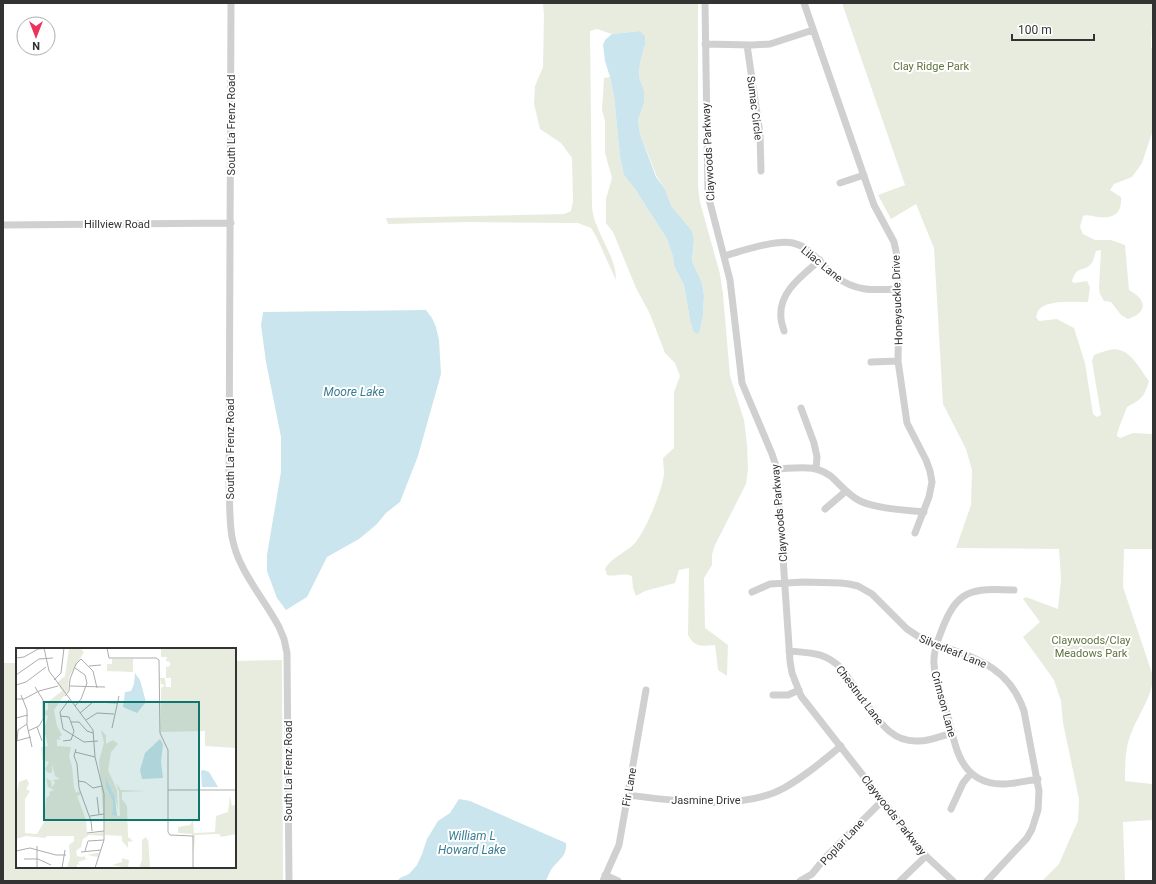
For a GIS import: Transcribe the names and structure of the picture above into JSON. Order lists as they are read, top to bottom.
{
  "streets": {
    "street": [
      "Sumac Circle",
      "South La Frenz Road",
      "Claywoods Parkway",
      "Hillview Road",
      "Lilac Lane",
      "Honeysuckle Drive",
      "Silverleaf Lane",
      "Chestnut Lane",
      "Crimson Lane",
      "Fir Lane",
      "Jasmine Drive",
      "Poplar Lane"
    ]
  },
  "crossings": [
    ["South La Frenz Road", "Hillview Road"],
    ["Claywoods Parkway", "Lilac Lane"],
    ["Claywoods Parkway", "Silverleaf Lane"],
    ["Claywoods Parkway", "Chestnut Lane"],
    ["Claywoods Parkway", "Jasmine Drive"],
    ["Claywoods Parkway", "Poplar Lane"],
    ["Lilac Lane", "Honeysuckle Drive"],
    ["Silverleaf Lane", "Crimson Lane"],
    ["Chestnut Lane", "Crimson Lane"],
    ["Fir Lane", "Jasmine Drive"]
  ],
  "water": ["Moore Lake", "William L Howard Lake"],
  "parks": ["Clay Ridge Park", "Claywoods/Clay Meadows Park"],
  "scale_bar": "100 m",
  "north": "bottom"
}
